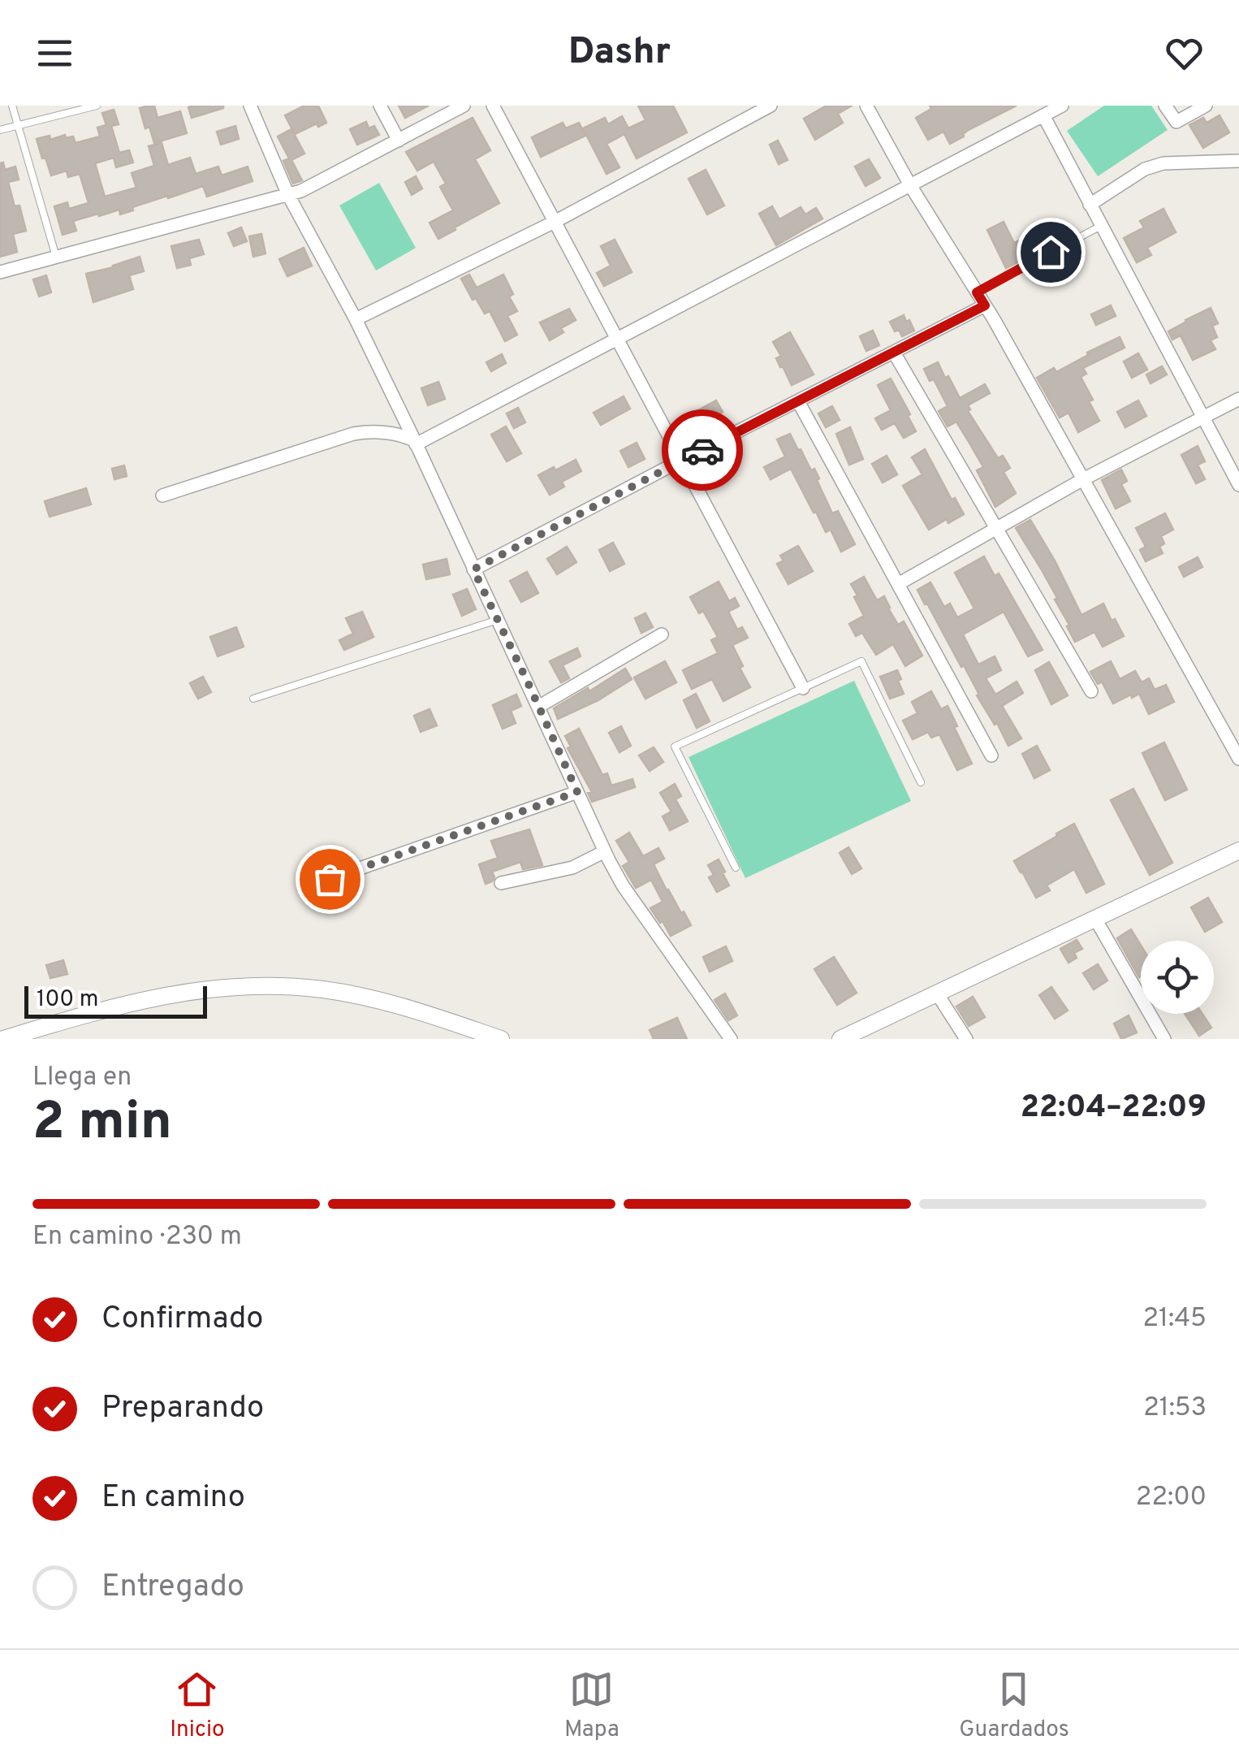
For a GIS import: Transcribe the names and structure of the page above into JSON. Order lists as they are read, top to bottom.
{
  "scale_bar": "100 m",
  "page": {
    "header": "Dashr",
    "scale": "100 m",
    "heading": ["2 min", "Llega en", "22:04–22:09"],
    "bar": "En camino · 230 m",
    "list": [
      ["Confirmado", "21:45"],
      ["Preparando", "21:53"],
      ["En camino", "22:00"],
      "Entregado"
    ],
    "tabs": ["Inicio", "Mapa", "Guardados"]
  }
}
